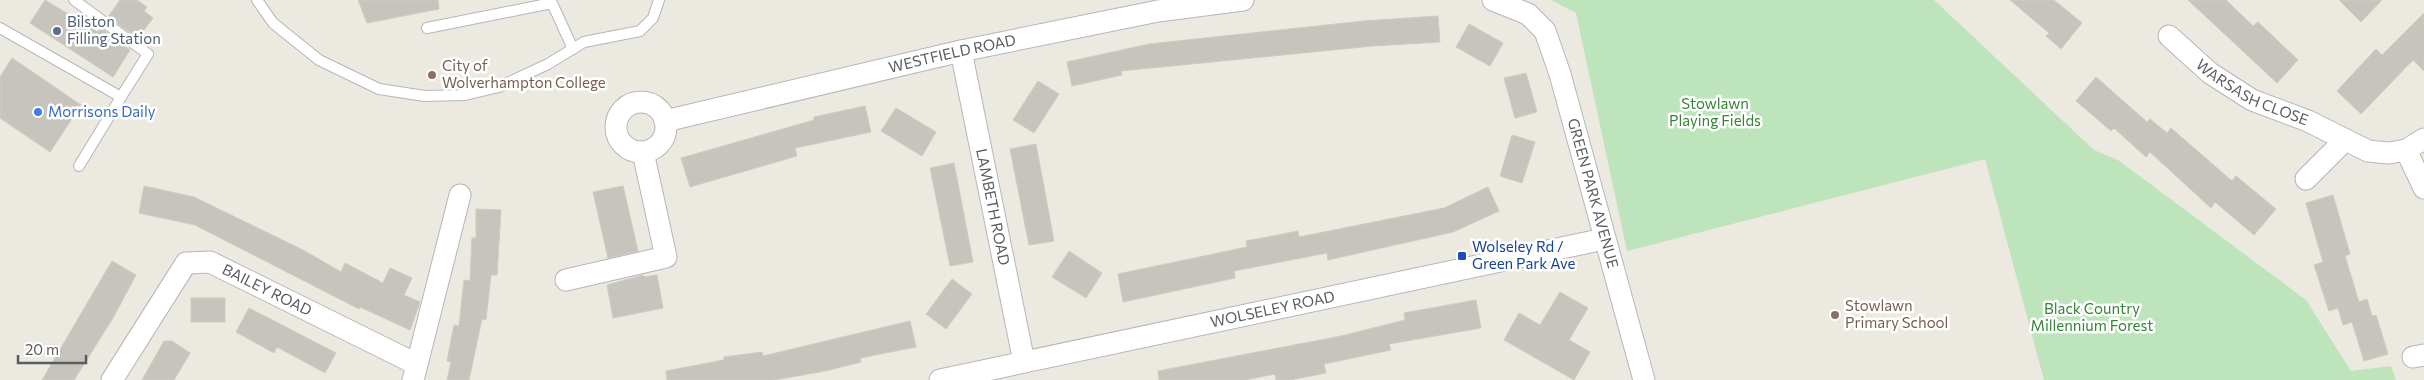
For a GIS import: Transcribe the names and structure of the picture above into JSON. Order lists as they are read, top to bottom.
{
  "streets": {
    "street": [
      "WESTFIELD ROAD",
      "WARSASH CLOSE",
      "GREEN PARK AVENUE",
      "LAMBETH ROAD",
      "BAILEY ROAD",
      "WOLSELEY ROAD"
    ]
  },
  "crossings": [
    ["WESTFIELD ROAD", "LAMBETH ROAD"],
    ["GREEN PARK AVENUE", "WOLSELEY ROAD"],
    ["LAMBETH ROAD", "WOLSELEY ROAD"]
  ],
  "parks": ["Stowlawn Playing Fields", "Black Country Millennium Forest"],
  "places": {
    "other": [
      "Bilston Filling Station",
      "City of Wolverhampton College",
      "Morrisons Daily",
      "Stowlawn Primary School"
    ],
    "transit": ["Wolseley Rd / Green Park Ave"]
  },
  "scale_bar": "20 m"
}
